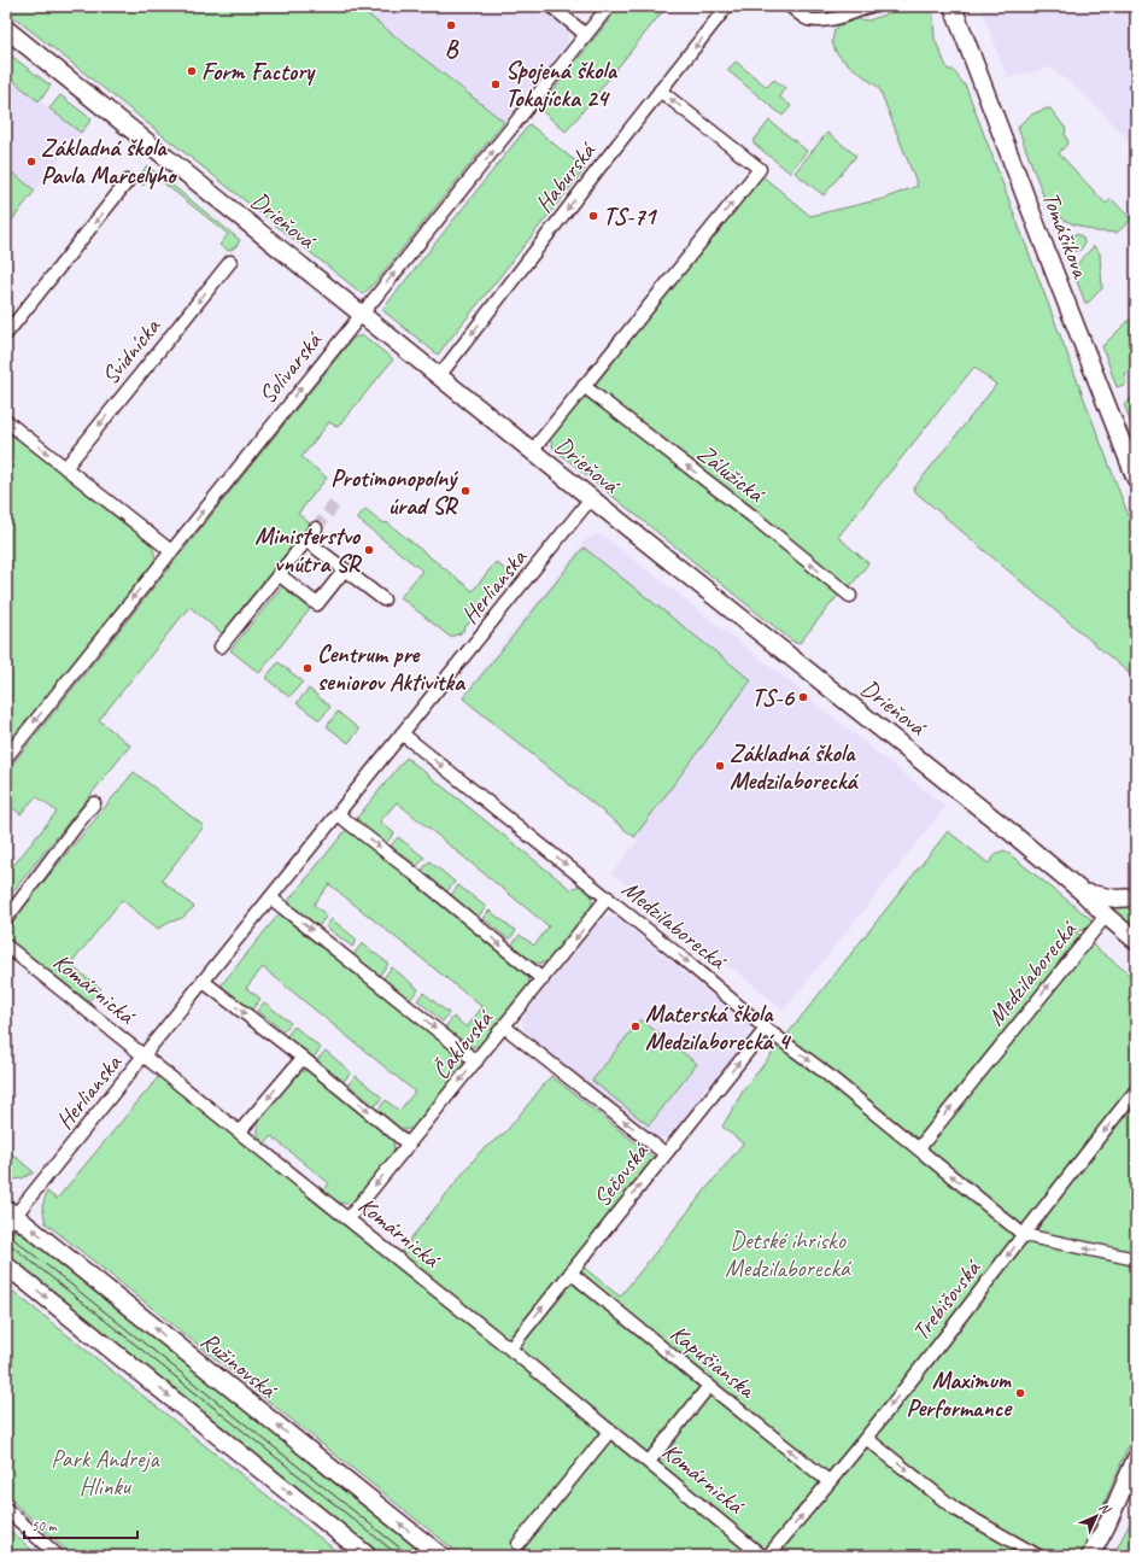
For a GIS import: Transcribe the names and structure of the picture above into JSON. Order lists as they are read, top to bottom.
{
  "streets": {
    "street": [
      "Haburská",
      "Drieňová",
      "Tomášikova",
      "Svidnícka",
      "Solivarská",
      "Zálužická",
      "Herlianska",
      "Medzilaborecká",
      "Komárnická",
      "Čaklovská",
      "Sečovská",
      "Trebišovská",
      "Kapušianska",
      "Ružinovská"
    ]
  },
  "crossings": [
    ["Haburská", "Drieňová"],
    ["Drieňová", "Solivarská"],
    ["Drieňová", "Herlianska"],
    ["Drieňová", "Medzilaborecká"],
    ["Herlianska", "Medzilaborecká"],
    ["Herlianska", "Komárnická"],
    ["Herlianska", "Ružinovská"],
    ["Medzilaborecká", "Čaklovská"],
    ["Medzilaborecká", "Sečovská"],
    ["Medzilaborecká", "Trebišovská"],
    ["Komárnická", "Čaklovská"],
    ["Komárnická", "Sečovská"],
    ["Sečovská", "Kapušianska"],
    ["Trebišovská", "Kapušianska"]
  ],
  "one_way": [
    "Haburská",
    "Svidnícka",
    "Zálužická",
    "Čaklovská",
    "Sečovská",
    "Kapušianska"
  ],
  "parks": ["Detské ihrisko Medzilaborecká", "Park Andreja Hlinku"],
  "places": [
    "B",
    "Form Factory",
    "Spojená škola Tokajícka 24",
    "Základná škola Pavla Marcelyho",
    "TS-71",
    "Protimonopolný úrad SR",
    "Ministerstvo vnútra SR",
    "Centrum pre seniorov Aktivitka",
    "TS-6",
    "Základná škola Medzilaborecká",
    "Materská škola Medzilaborecká 4",
    "Maximum Performance"
  ],
  "scale_bar": "50 m",
  "north": "top right"
}
